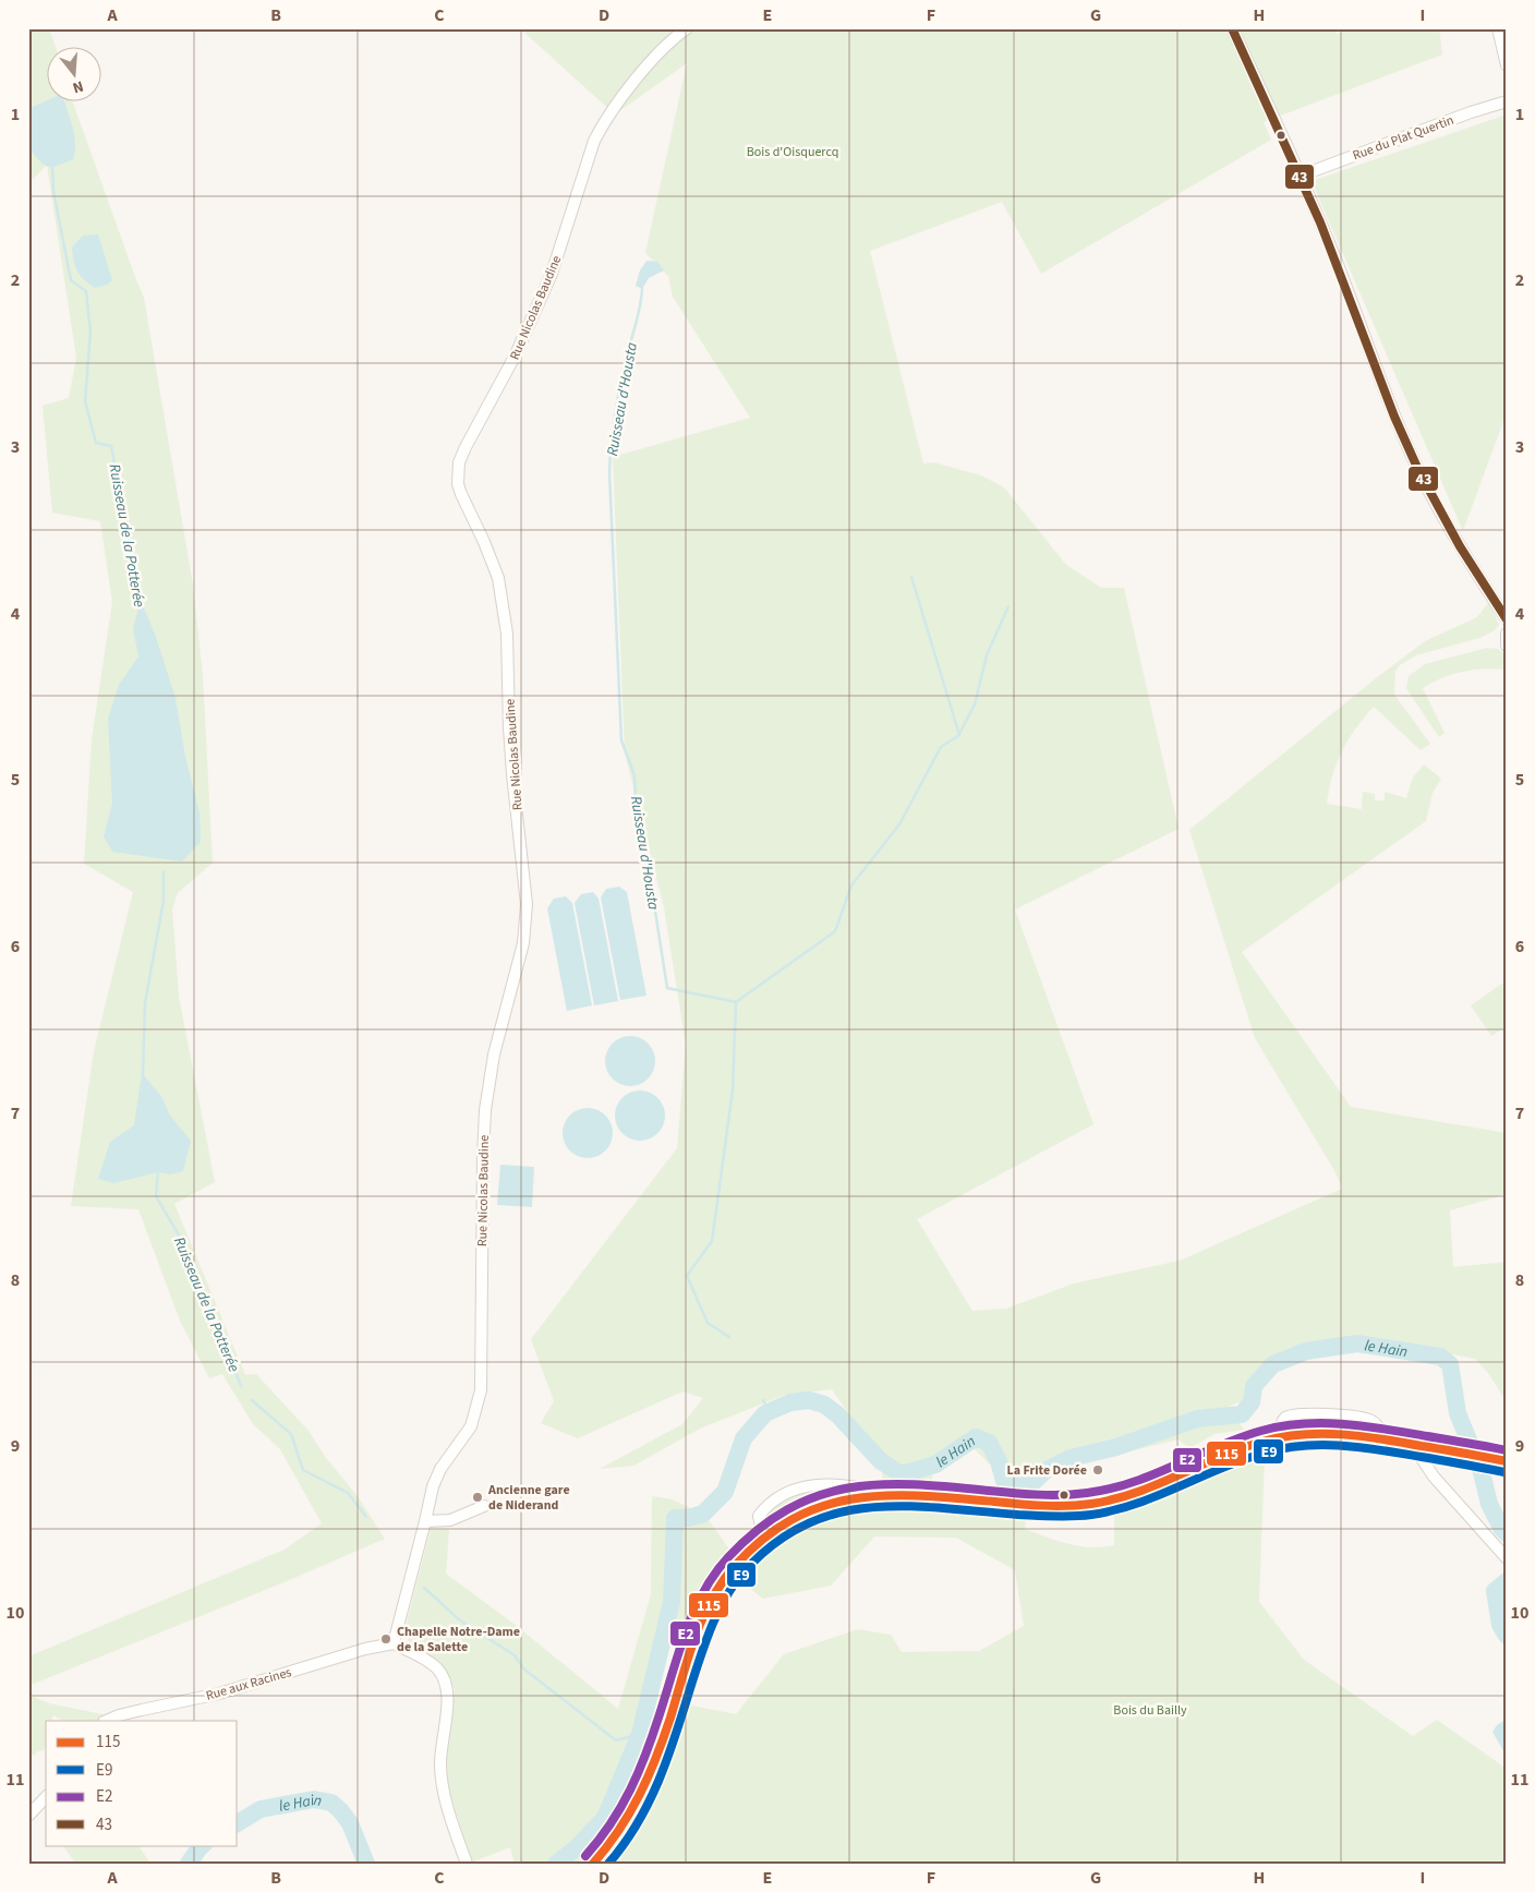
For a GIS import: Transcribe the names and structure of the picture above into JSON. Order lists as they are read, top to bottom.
{
  "streets": {
    "street": ["Rue du Plat Quertin", "Rue Nicolas Baudine", "Rue aux Racines"]
  },
  "crossings": [
    ["Rue Nicolas Baudine", "Rue aux Racines"]
  ],
  "water": ["Ruisseau d'Housta", "Ruisseau de la Potterée", "le Hain"],
  "parks": ["Bois d'Oisquercq", "Bois du Bailly"],
  "places": ["La Frite Dorée", "Ancienne gare de Niderand", "Chapelle Notre-Dame de la Salette"],
  "lines": [
    "transit line 43",
    "transit line E2",
    "transit line 115",
    "transit line E9"
  ],
  "legend": [
    "115",
    "E9",
    "E2",
    "43"
  ],
  "north": "bottom",
  "grid": {
    "columns": [
      "A",
      "B",
      "C",
      "D",
      "E",
      "F",
      "G",
      "H",
      "I"
    ],
    "rows": [
      "1",
      "2",
      "3",
      "4",
      "5",
      "6",
      "7",
      "8",
      "9",
      "10",
      "11"
    ]
  }
}
